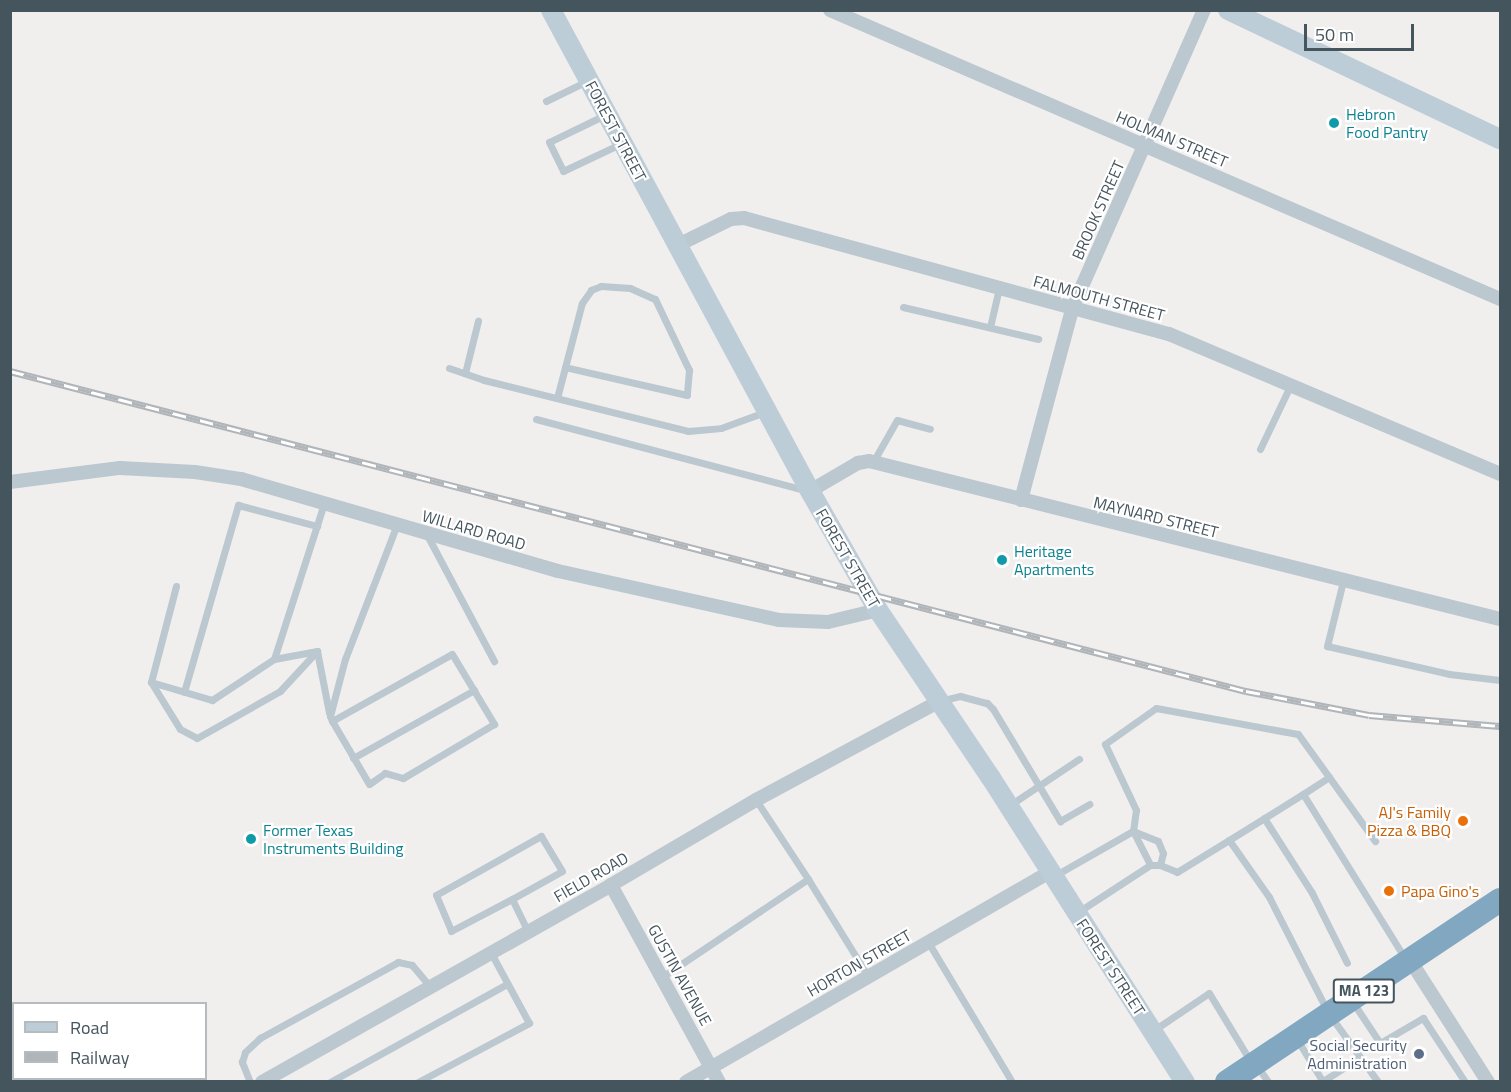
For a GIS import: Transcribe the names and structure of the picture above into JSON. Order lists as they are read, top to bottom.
{
  "streets": {
    "highway": ["MA 123"],
    "main road": ["FOREST STREET"],
    "street": [
      "HOLMAN STREET",
      "BROOK STREET",
      "FALMOUTH STREET",
      "MAYNARD STREET",
      "WILLARD ROAD",
      "FIELD ROAD",
      "HORTON STREET",
      "GUSTIN AVENUE"
    ]
  },
  "crossings": [
    ["FOREST STREET", "FALMOUTH STREET"],
    ["FOREST STREET", "WILLARD ROAD"],
    ["FOREST STREET", "FIELD ROAD"],
    ["FOREST STREET", "HORTON STREET"],
    ["HOLMAN STREET", "BROOK STREET"],
    ["BROOK STREET", "FALMOUTH STREET"],
    ["BROOK STREET", "MAYNARD STREET"],
    ["FIELD ROAD", "GUSTIN AVENUE"],
    ["HORTON STREET", "GUSTIN AVENUE"]
  ],
  "places": [
    "Hebron Food Pantry",
    "Heritage Apartments",
    "AJ's Family Pizza & BBQ",
    "Former Texas Instruments Building",
    "Papa Gino's",
    "Social Security Administration"
  ],
  "legend": ["Road", "Railway"],
  "scale_bar": "50 m"
}
